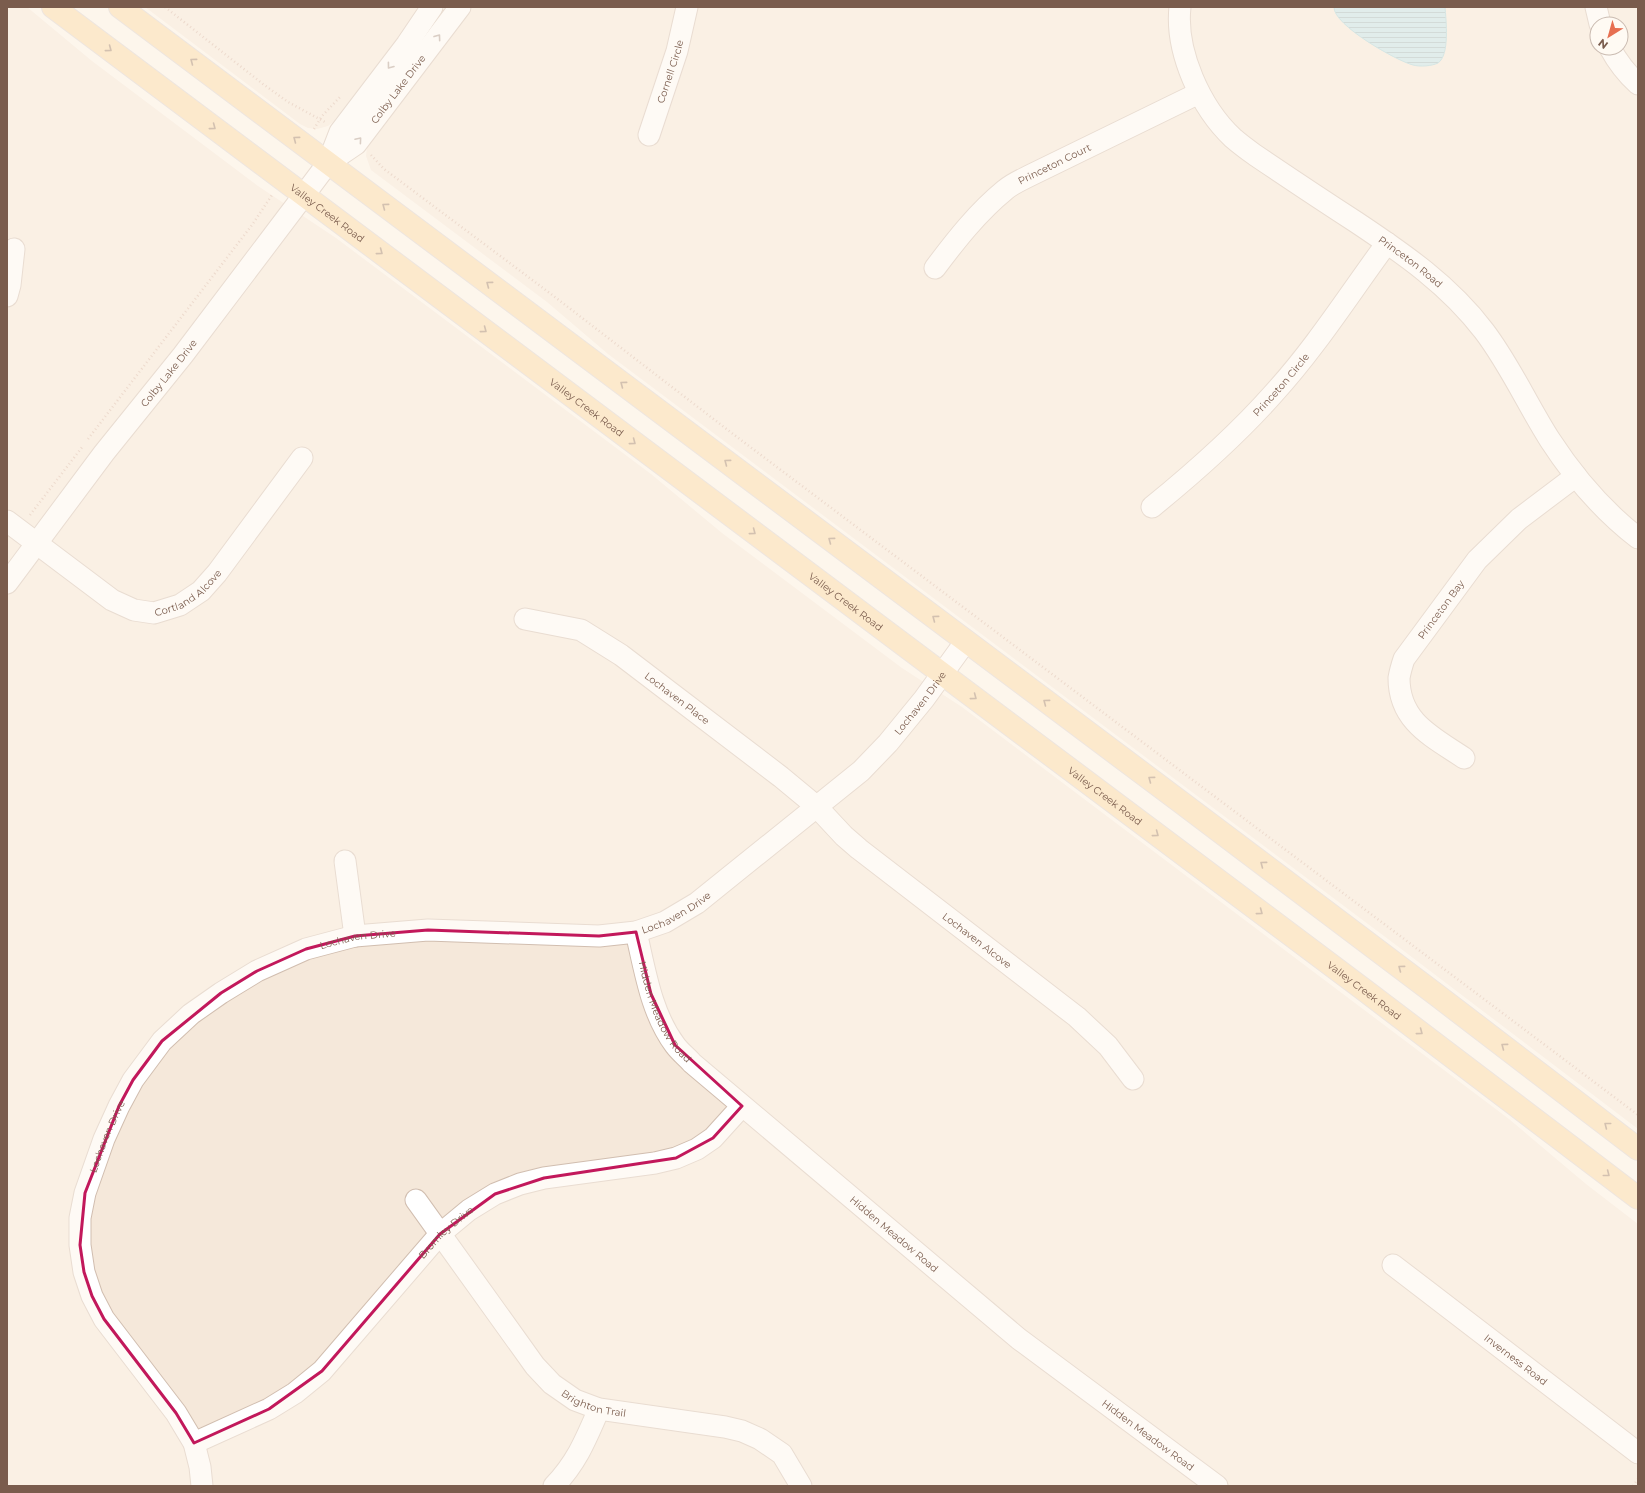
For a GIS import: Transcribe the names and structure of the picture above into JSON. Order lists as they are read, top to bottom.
{
  "streets": {
    "main road": ["Valley Creek Road"],
    "street": [
      "Cornell Circle",
      "Colby Lake Drive",
      "Princeton Court",
      "Princeton Road",
      "Princeton Circle",
      "Cortland Alcove",
      "Princeton Bay",
      "Lochaven Place",
      "Lochaven Drive",
      "Lochaven Alcove",
      "Hidden Meadow Road",
      "Bromley Drive",
      "Inverness Road",
      "Brighton Trail"
    ]
  },
  "crossings": [
    ["Colby Lake Drive", "Valley Creek Road"],
    ["Colby Lake Drive", "Cortland Alcove"],
    ["Princeton Court", "Princeton Road"],
    ["Valley Creek Road", "Lochaven Drive"],
    ["Princeton Road", "Princeton Circle"],
    ["Princeton Road", "Princeton Bay"],
    ["Lochaven Place", "Lochaven Drive"],
    ["Lochaven Place", "Lochaven Alcove"],
    ["Lochaven Drive", "Lochaven Alcove"],
    ["Lochaven Drive", "Hidden Meadow Road"],
    ["Lochaven Drive", "Bromley Drive"],
    ["Hidden Meadow Road", "Bromley Drive"],
    ["Bromley Drive", "Brighton Trail"]
  ],
  "north": "bottom left"
}
